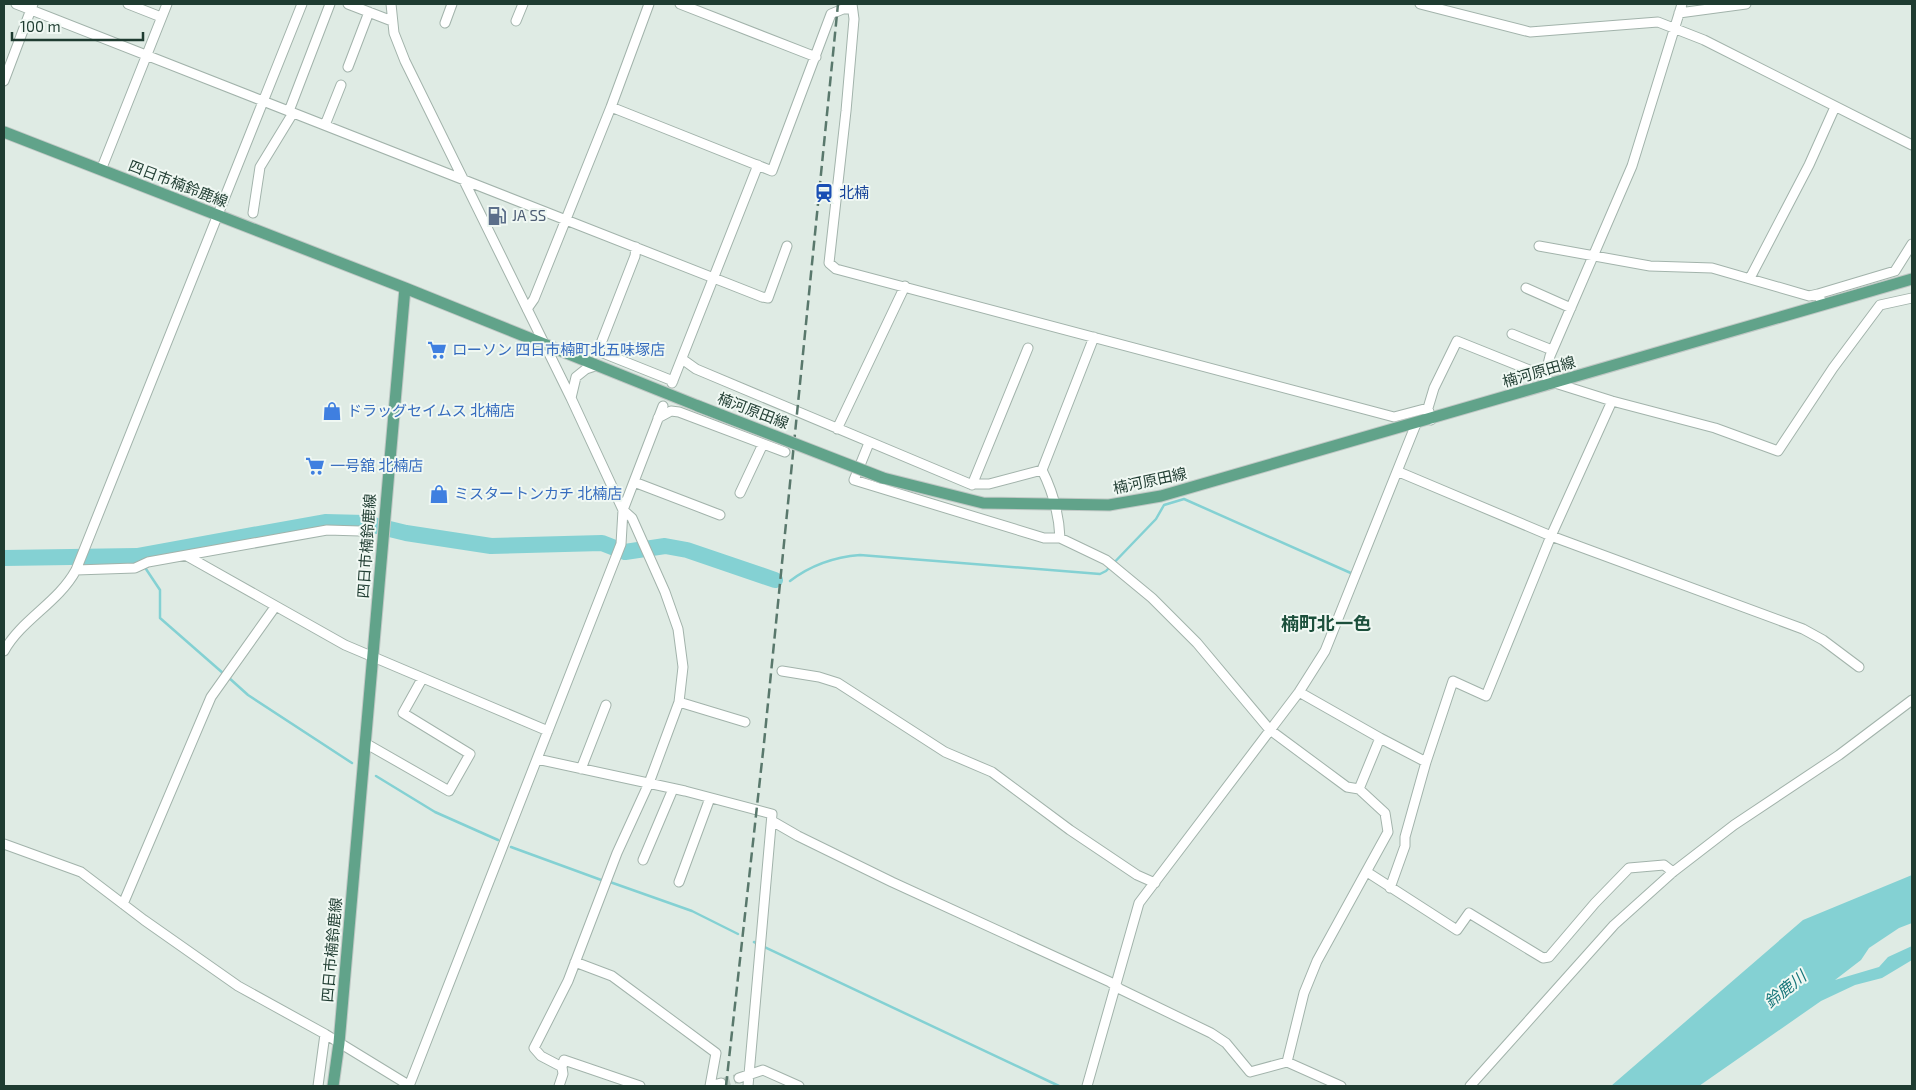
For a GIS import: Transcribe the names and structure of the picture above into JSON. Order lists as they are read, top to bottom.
{
  "streets": {
    "main road": ["四日市楠鈴鹿線", "楠河原田線"]
  },
  "crossings": [
    ["四日市楠鈴鹿線", "楠河原田線"]
  ],
  "districts": ["楠町北一色"],
  "water": ["鈴鹿川"],
  "places": {
    "station": ["北楠"],
    "fuel station": ["JA SS"],
    "supermarket": ["ローソン 四日市楠町北五味塚店", "一号舘 北楠店"],
    "shop": ["ドラッグセイムス 北楠店", "ミスタートンカチ 北楠店"]
  },
  "scale_bar": "100 m"
}
